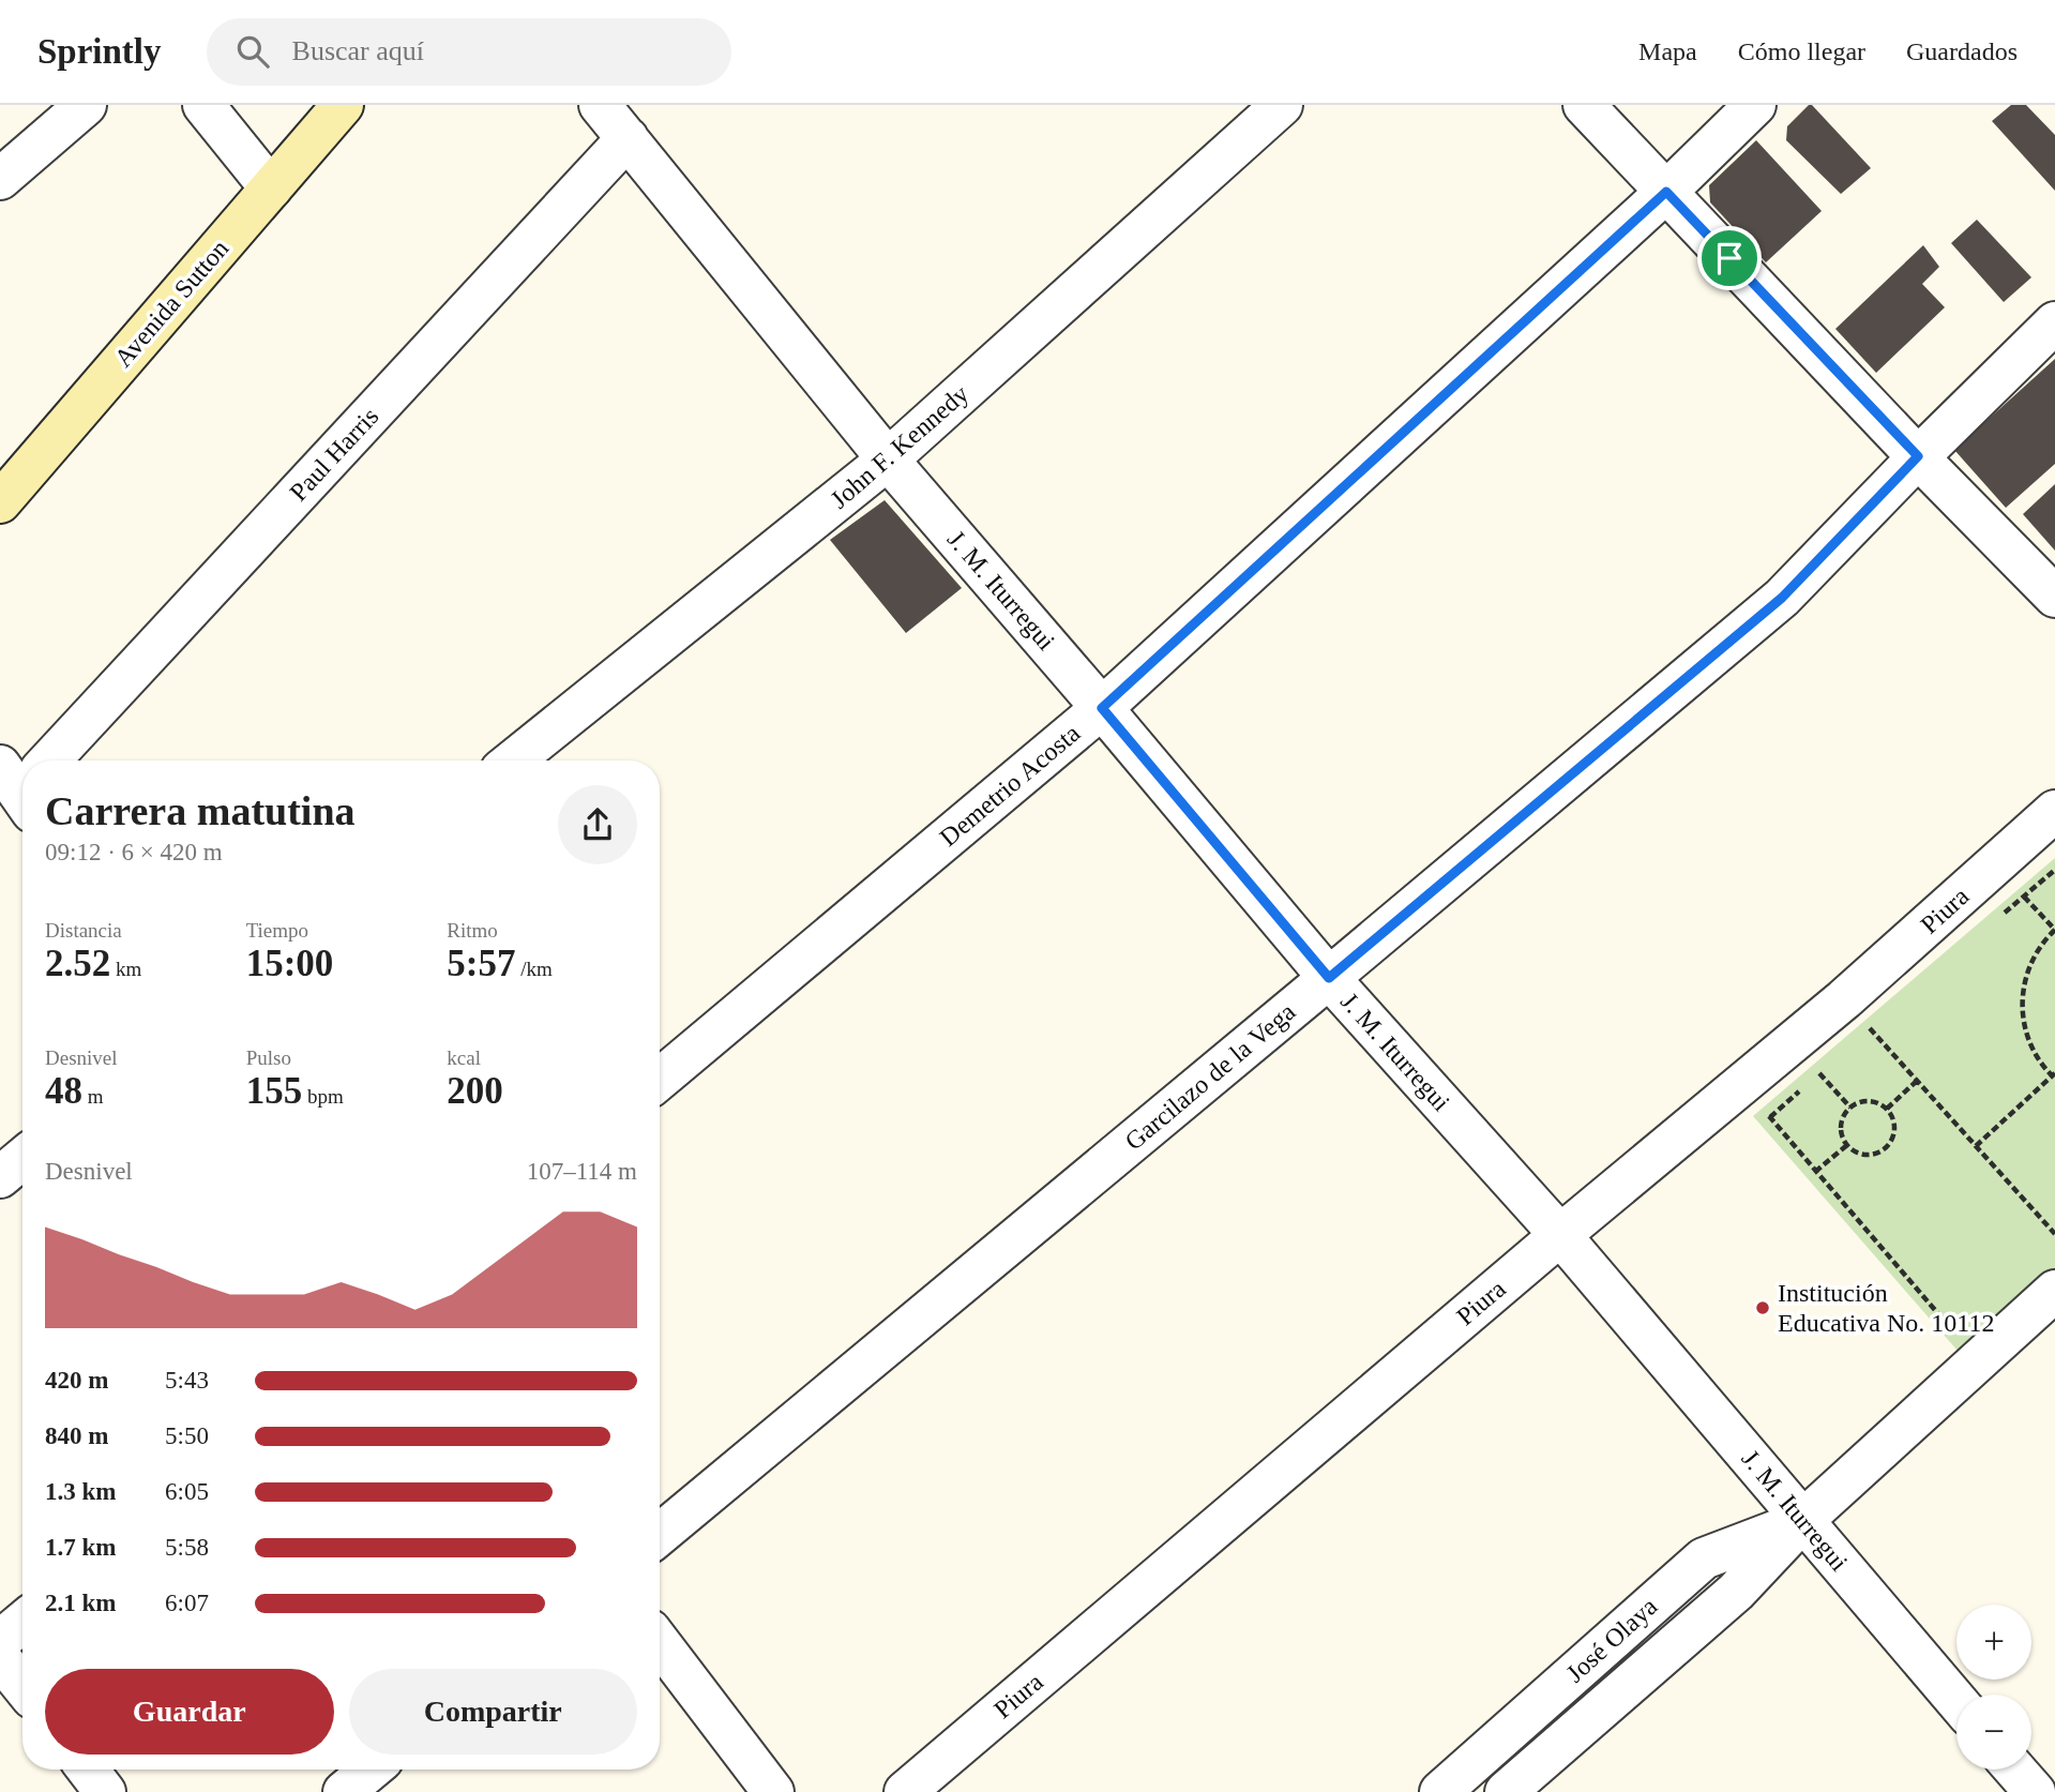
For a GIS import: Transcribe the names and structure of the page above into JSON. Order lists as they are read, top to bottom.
{
  "streets": {
    "street": [
      "Avenida Sutton",
      "John F. Kennedy",
      "Paul Harris",
      "J. M. Iturregui",
      "Demetrio Acosta",
      "Piura",
      "Garcilazo de la Vega",
      "José Olaya"
    ]
  },
  "crossings": [
    ["John F. Kennedy", "J. M. Iturregui"],
    ["Paul Harris", "J. M. Iturregui"],
    ["J. M. Iturregui", "Demetrio Acosta"],
    ["J. M. Iturregui", "Piura"],
    ["J. M. Iturregui", "Garcilazo de la Vega"],
    ["J. M. Iturregui", "José Olaya"]
  ],
  "places": ["Institución Educativa No. 10112"],
  "page": {
    "header": "Sprintly",
    "search": "Buscar aquí",
    "nav": ["Mapa", "Cómo llegar", "Guardados"],
    "heading": ["Carrera matutina", "09:12 · 6 × 420 m"],
    "stats": [
      ["Distancia", "2.52 km"],
      ["Tiempo", "15:00"],
      ["Ritmo", "5:57 /km"],
      ["Desnivel", "48 m"],
      ["Pulso", "155 bpm"],
      ["kcal", "200"]
    ],
    "chart": ["Desnivel", "107–114 m"],
    "list": [
      {
        "name": "420 m",
        "note": "5:43"
      },
      {
        "name": "840 m",
        "note": "5:50"
      },
      {
        "name": "1.3 km",
        "note": "6:05"
      },
      {
        "name": "1.7 km",
        "note": "5:58"
      },
      {
        "name": "2.1 km",
        "note": "6:07"
      }
    ],
    "map_buttons": ["+", "−"],
    "buttons": ["Guardar", "Compartir"]
  }
}
